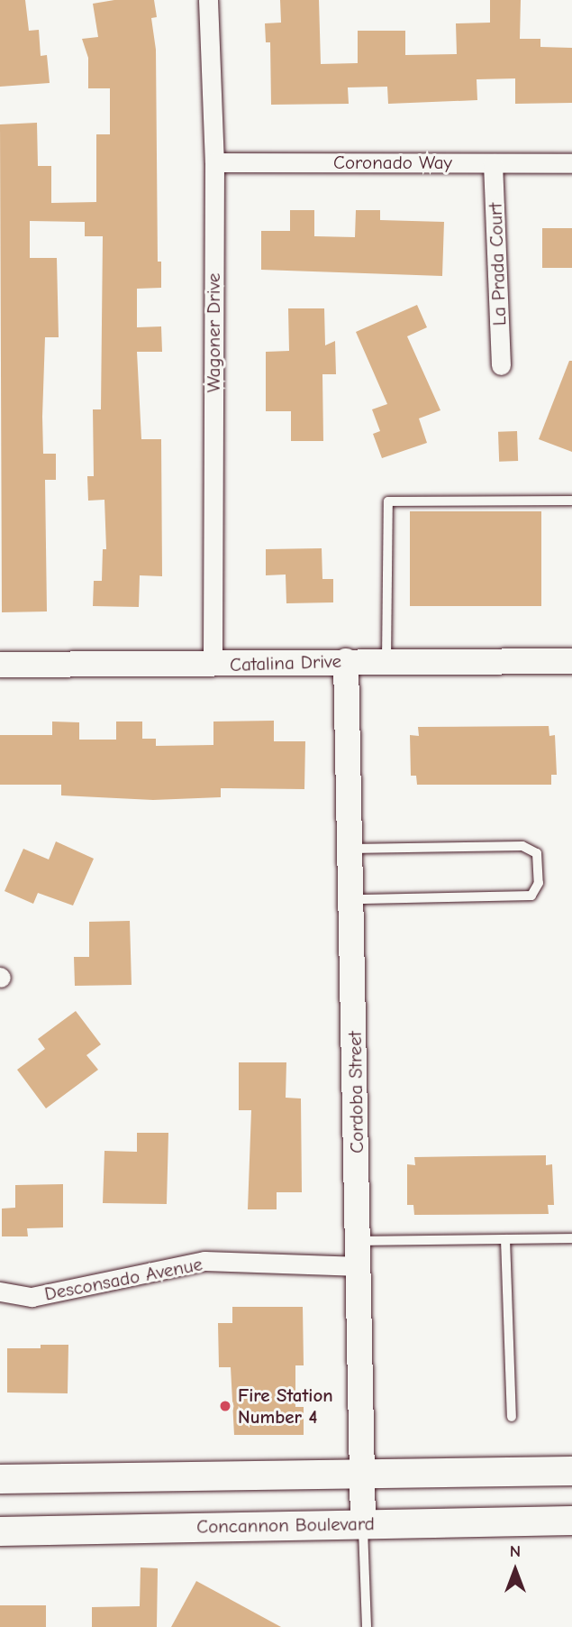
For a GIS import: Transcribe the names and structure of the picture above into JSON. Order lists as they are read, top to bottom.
{
  "streets": {
    "main road": ["Concannon Boulevard"],
    "street": [
      "Coronado Way",
      "La Prada Court",
      "Wagoner Drive",
      "Catalina Drive",
      "Cordoba Street",
      "Desconsado Avenue"
    ]
  },
  "crossings": [
    ["Coronado Way", "La Prada Court"],
    ["Coronado Way", "Wagoner Drive"],
    ["Wagoner Drive", "Catalina Drive"],
    ["Catalina Drive", "Cordoba Street"],
    ["Cordoba Street", "Desconsado Avenue"],
    ["Cordoba Street", "Concannon Boulevard"]
  ],
  "places": ["Fire Station Number 4"],
  "north": "top"
}
